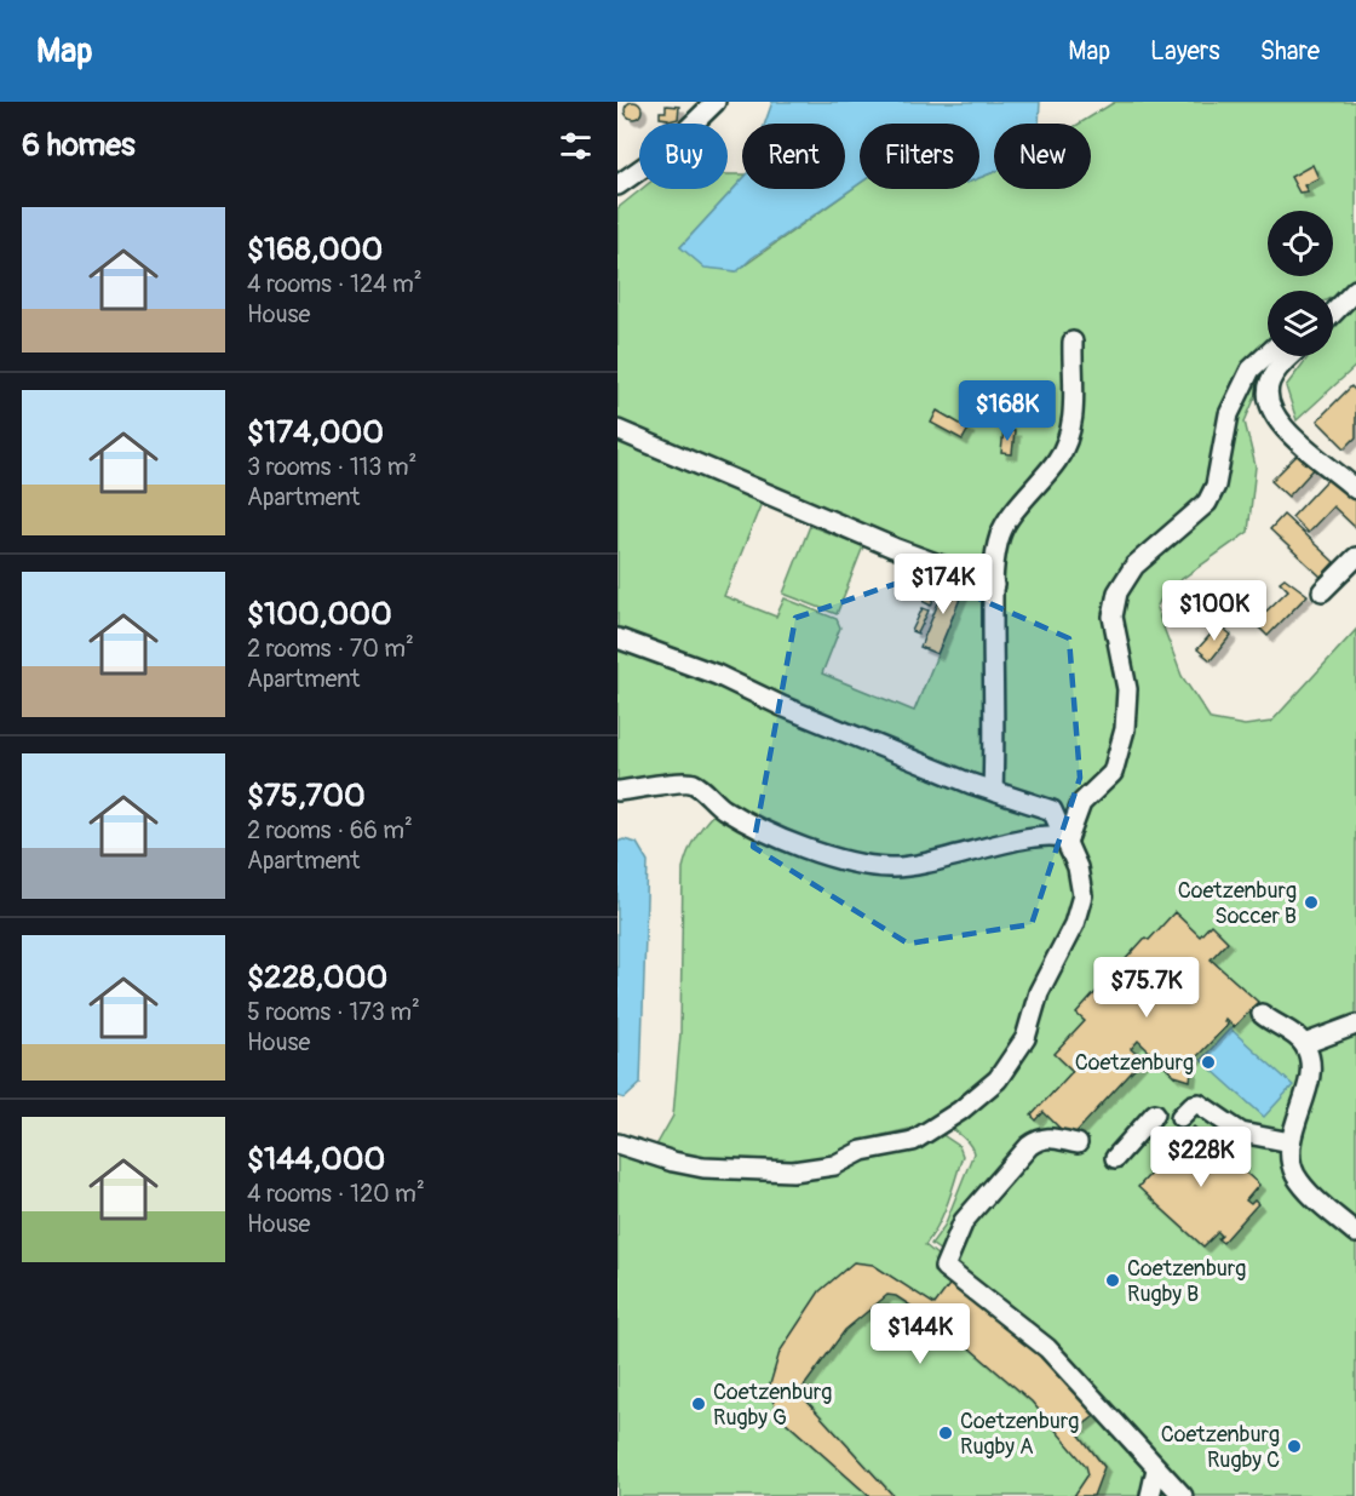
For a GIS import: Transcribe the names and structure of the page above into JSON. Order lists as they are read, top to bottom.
{
  "places": [
    "Coetzenburg Soccer B",
    "Coetzenburg",
    "Coetzenburg Rugby B",
    "Coetzenburg Rugby G",
    "Coetzenburg Rugby A",
    "Coetzenburg Rugby C"
  ],
  "page": {
    "header": "Map",
    "nav": ["Map", "Layers", "Share"],
    "heading": "6 homes",
    "chip": [
      "Buy",
      "Rent",
      "Filters",
      "New"
    ],
    "list": [
      {
        "name": "$168,000",
        "note": "4 rooms · 124 m² · House"
      },
      {
        "name": "$174,000",
        "note": "3 rooms · 113 m² · Apartment"
      },
      {
        "name": "$100,000",
        "note": "2 rooms · 70 m² · Apartment"
      },
      {
        "name": "$75,700",
        "note": "2 rooms · 66 m² · Apartment"
      },
      {
        "name": "$228,000",
        "note": "5 rooms · 173 m² · House"
      },
      {
        "name": "$144,000",
        "note": "4 rooms · 120 m² · House"
      }
    ],
    "price": [
      "$168K",
      "$174K",
      "$100K",
      "$75.7K",
      "$228K",
      "$144K"
    ]
  }
}
